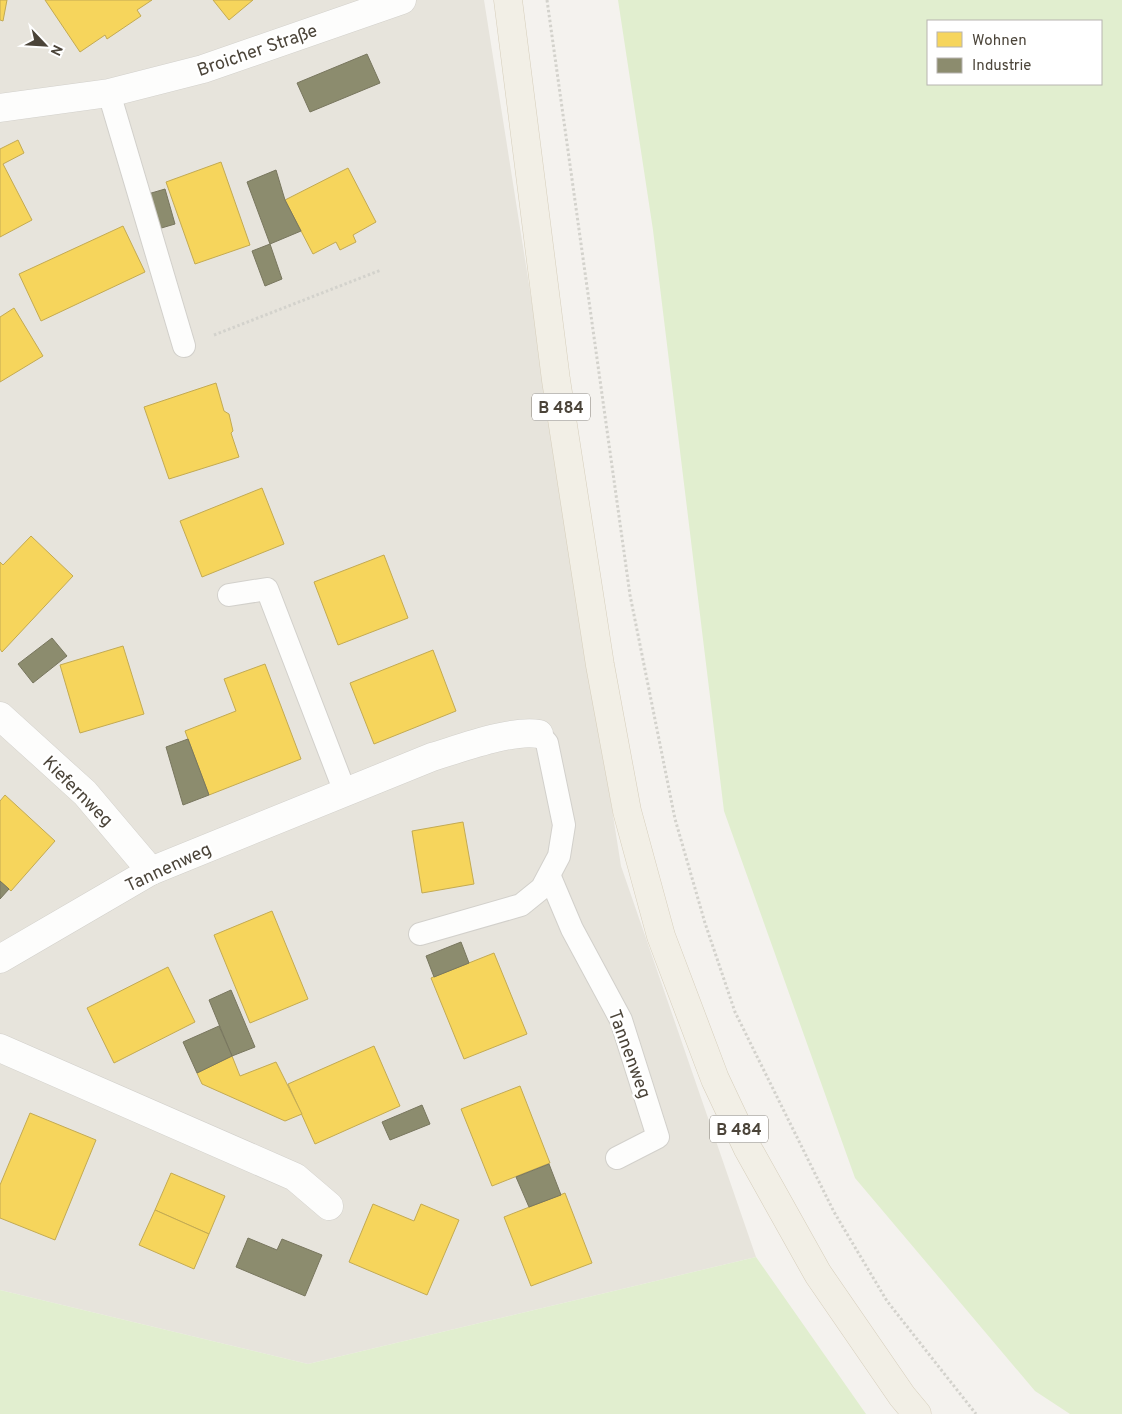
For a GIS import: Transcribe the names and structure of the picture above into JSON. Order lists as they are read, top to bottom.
{
  "streets": {
    "main road": ["B 484"],
    "street": ["Broicher Straße", "Kiefernweg", "Tannenweg"]
  },
  "crossings": [
    ["Kiefernweg", "Tannenweg"]
  ],
  "legend": ["Wohnen", "Industrie"],
  "north": "bottom right"
}
